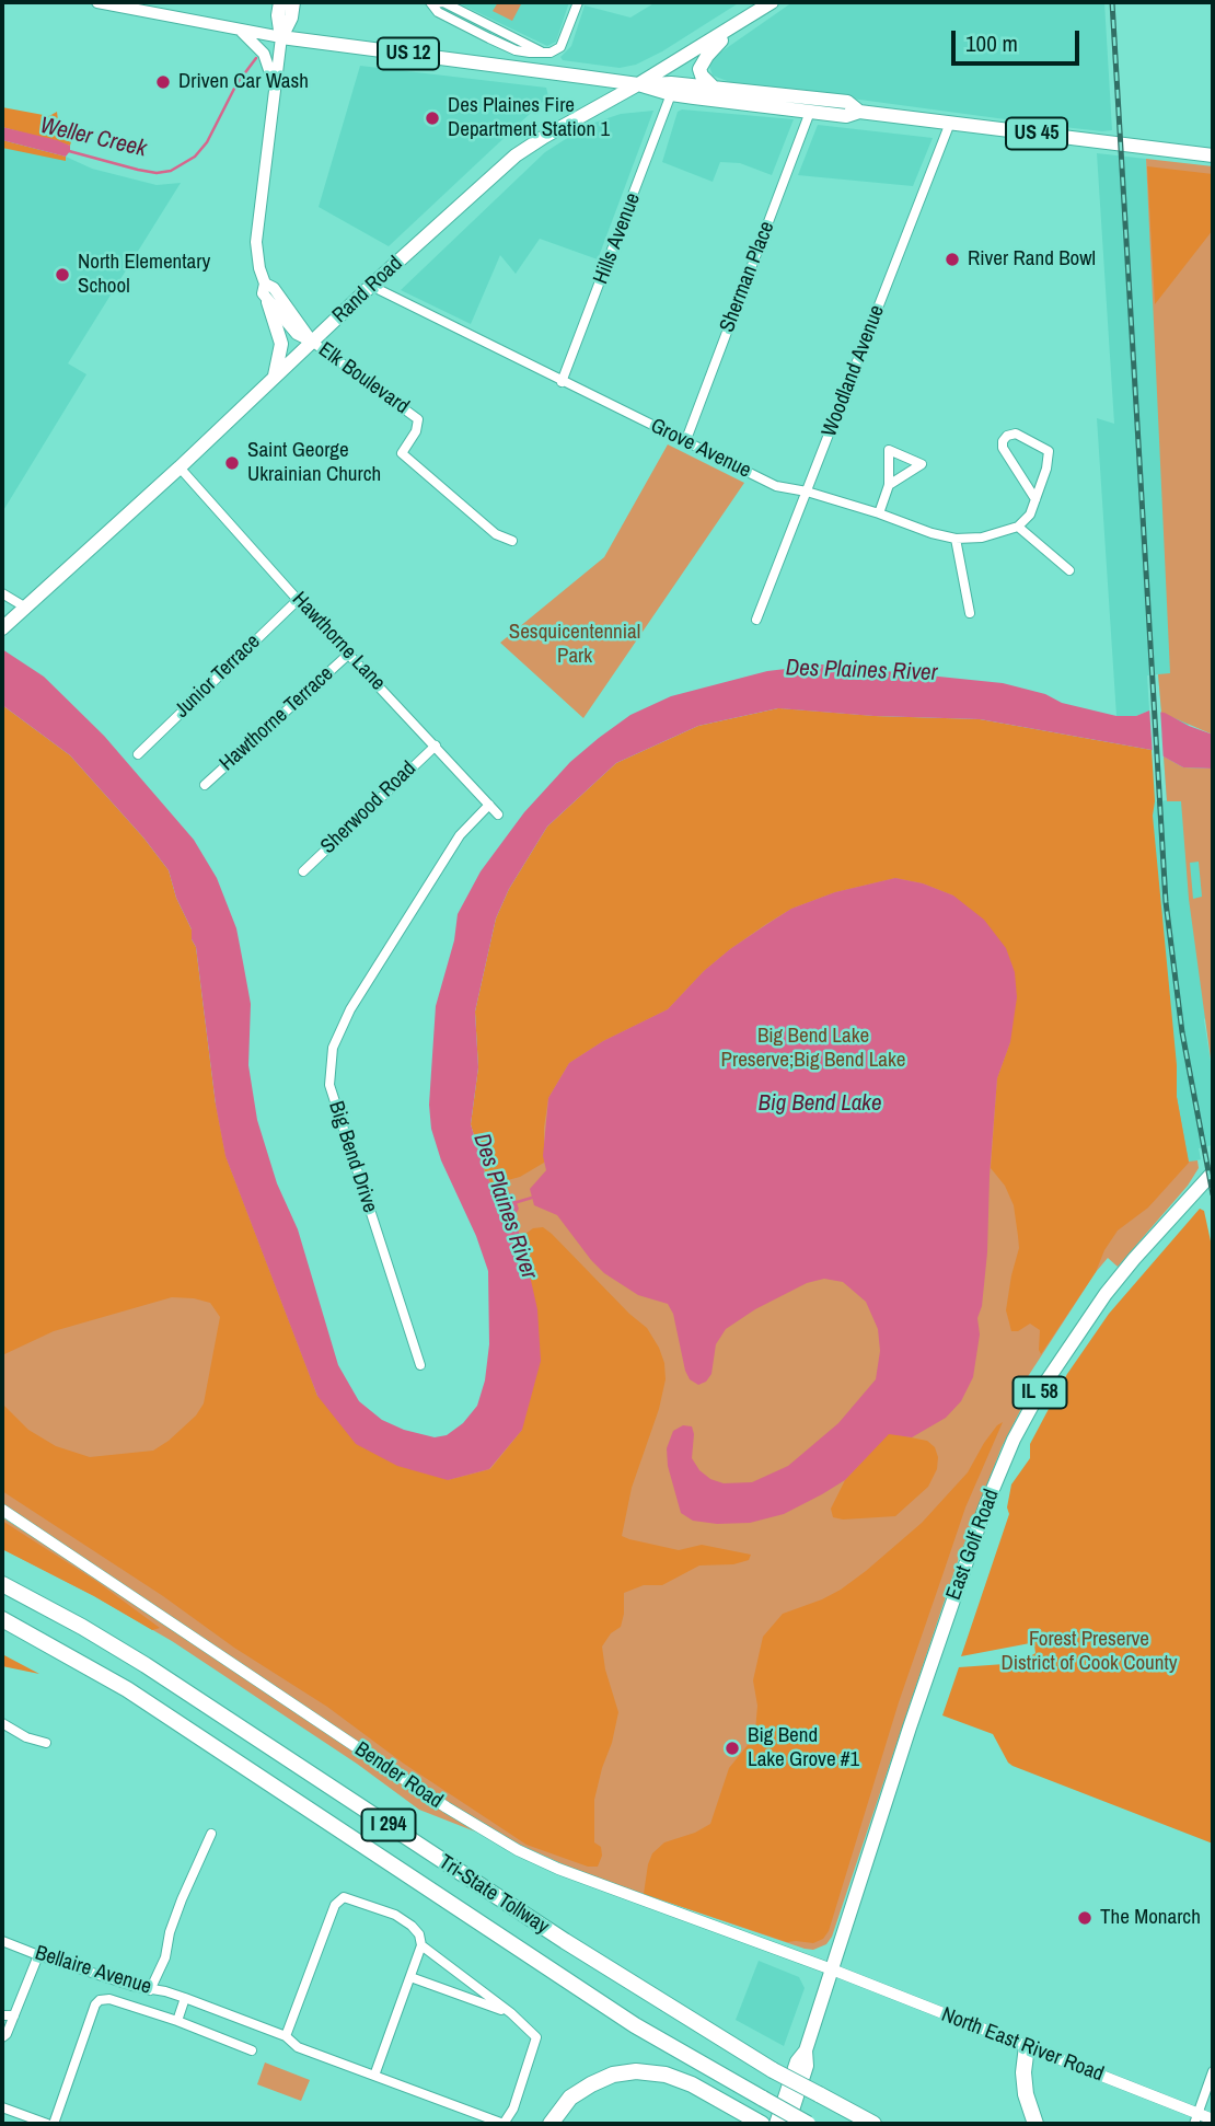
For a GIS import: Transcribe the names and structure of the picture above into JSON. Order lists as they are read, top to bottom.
{
  "streets": {
    "highway": ["I 294", "Tri-State Tollway"],
    "main road": [
      "US 12",
      "US 45",
      "Rand Road",
      "Elk Boulevard",
      "IL 58",
      "East Golf Road"
    ],
    "street": [
      "Hills Avenue",
      "Sherman Place",
      "Woodland Avenue",
      "Grove Avenue",
      "Hawthorne Lane",
      "Junior Terrace",
      "Hawthorne Terrace",
      "Sherwood Road",
      "Big Bend Drive",
      "Bender Road",
      "Bellaire Avenue",
      "North East River Road"
    ]
  },
  "crossings": [
    ["US 12", "US 45"],
    ["US 12", "Rand Road"],
    ["US 45", "Hills Avenue"],
    ["US 45", "Sherman Place"],
    ["US 45", "Rand Road"],
    ["US 45", "Woodland Avenue"],
    ["Hills Avenue", "Grove Avenue"],
    ["Sherman Place", "Grove Avenue"],
    ["Rand Road", "Elk Boulevard"],
    ["Rand Road", "Grove Avenue"],
    ["Rand Road", "Hawthorne Lane"],
    ["Woodland Avenue", "Grove Avenue"],
    ["Hawthorne Lane", "Junior Terrace"],
    ["Hawthorne Lane", "Hawthorne Terrace"],
    ["Hawthorne Lane", "Sherwood Road"],
    ["Hawthorne Lane", "Big Bend Drive"],
    ["IL 58", "East Golf Road"],
    ["IL 58", "Bender Road"],
    ["IL 58", "North East River Road"],
    ["East Golf Road", "Bender Road"],
    ["East Golf Road", "North East River Road"],
    ["Bender Road", "North East River Road"]
  ],
  "water": ["Weller Creek", "Des Plaines River", "Big Bend Lake"],
  "parks": ["Sesquicentennial Park", "Big Bend Lake Preserve;Big Bend Lake", "Forest Preserve District of Cook County"],
  "places": [
    "Driven Car Wash",
    "Des Plaines Fire Department Station 1",
    "River Rand Bowl",
    "North Elementary School",
    "Saint George Ukrainian Church",
    "Big Bend Lake Grove #1",
    "The Monarch"
  ],
  "scale_bar": "100 m"
}
